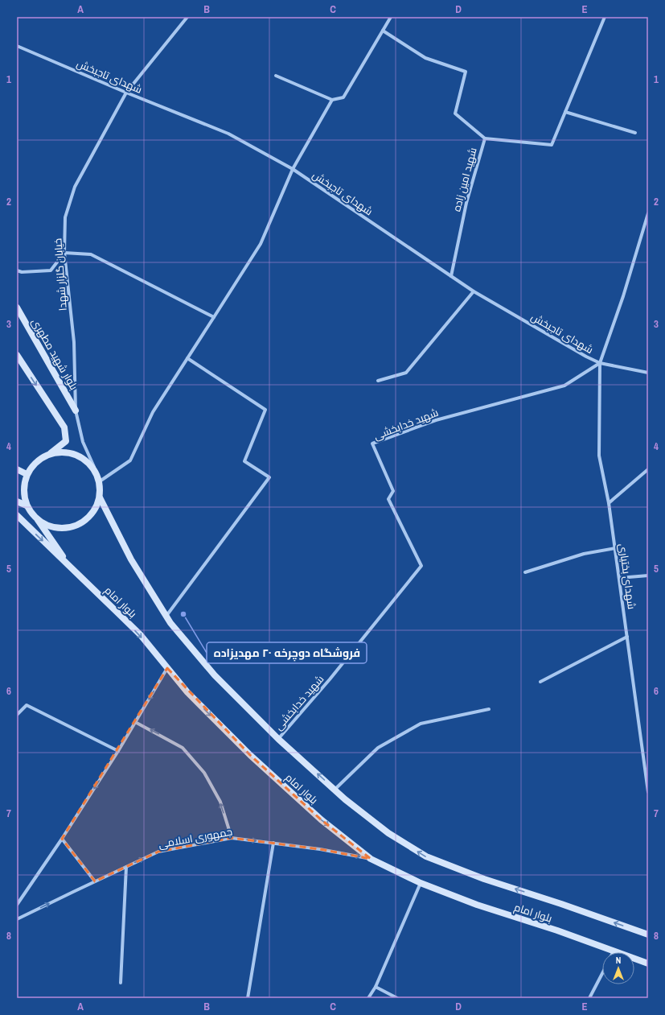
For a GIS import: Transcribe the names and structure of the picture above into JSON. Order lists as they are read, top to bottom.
{
  "streets": {
    "street": [
      "شهدای تاجبخش",
      "شهید امین زاده",
      "خیابان گلزار شهدا",
      "بلوار شهید مطهری",
      "شهید خدابخشی",
      "شهدای بختیاری",
      "بلوار امام",
      "جمهوری اسلامی"
    ]
  },
  "crossings": [
    ["شهدای تاجبخش", "شهید امین زاده"],
    ["شهدای تاجبخش", "خیابان گلزار شهدا"],
    ["شهدای تاجبخش", "شهید خدابخشی"],
    ["شهدای تاجبخش", "شهدای بختیاری"],
    ["خیابان گلزار شهدا", "بلوار شهید مطهری"],
    ["خیابان گلزار شهدا", "بلوار امام"],
    ["شهید خدابخشی", "شهدای بختیاری"],
    ["شهید خدابخشی", "بلوار امام"],
    ["بلوار امام", "جمهوری اسلامی"]
  ],
  "one_way": ["جمهوری اسلامی"],
  "places": ["فروشگاه دوچرخه ۲۰ مهدیزاده"],
  "north": "top",
  "grid": {
    "columns": [
      "A",
      "B",
      "C",
      "D",
      "E"
    ],
    "rows": [
      "1",
      "2",
      "3",
      "4",
      "5",
      "6",
      "7",
      "8"
    ]
  }
}
